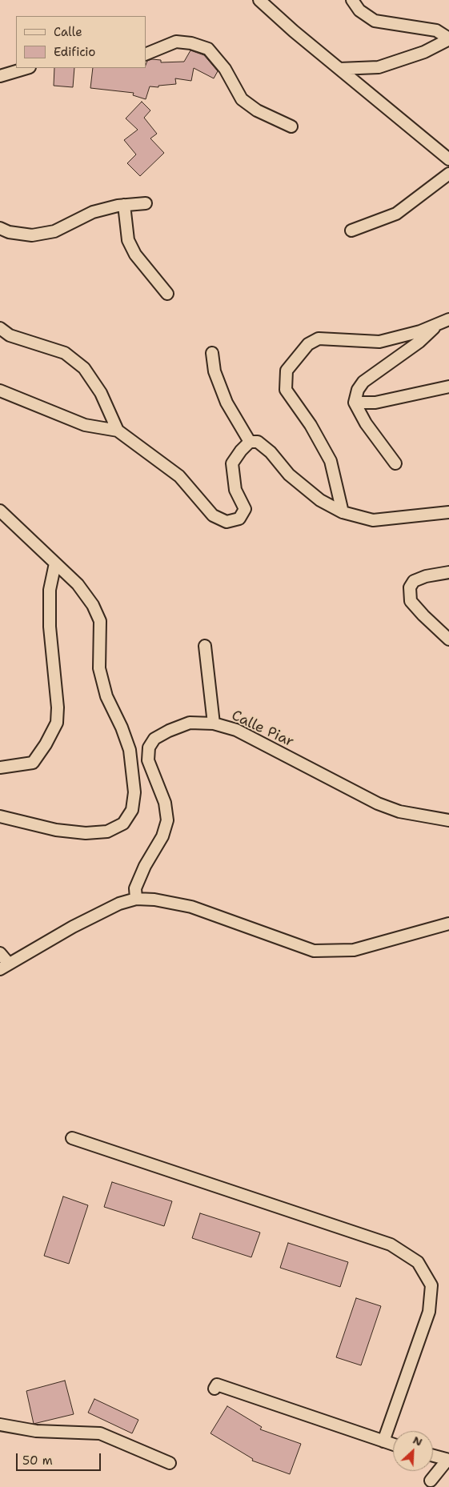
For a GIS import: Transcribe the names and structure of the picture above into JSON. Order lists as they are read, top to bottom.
{
  "streets": {
    "street": ["Calle Piar"]
  },
  "legend": ["Calle", "Edificio"],
  "scale_bar": "50 m",
  "north": "top right"
}
